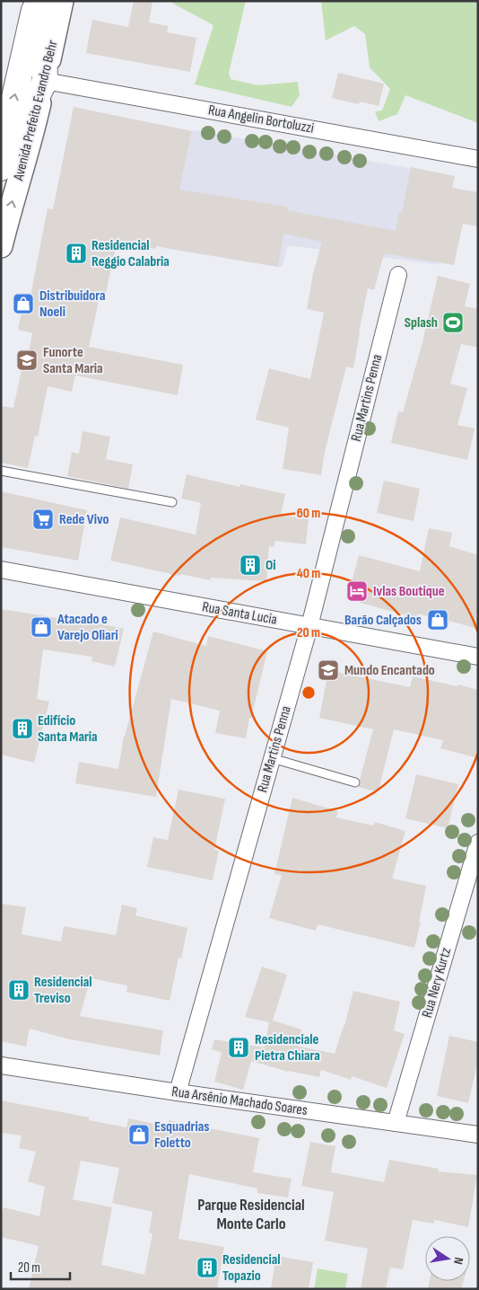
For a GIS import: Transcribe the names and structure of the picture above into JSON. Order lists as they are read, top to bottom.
{
  "streets": {
    "highway": ["Avenida Prefeito Evandro Behr"],
    "street": [
      "Rua Angelin Bortoluzzi",
      "Rua Martins Penna",
      "Rua Santa Lucia",
      "Rua Nery Kurtz",
      "Rua Arsênio Machado Soares"
    ]
  },
  "crossings": [
    ["Avenida Prefeito Evandro Behr", "Rua Angelin Bortoluzzi"],
    ["Rua Martins Penna", "Rua Santa Lucia"],
    ["Rua Martins Penna", "Rua Arsênio Machado Soares"],
    ["Rua Nery Kurtz", "Rua Arsênio Machado Soares"]
  ],
  "districts": ["Parque Residencial Monte Carlo"],
  "places": {
    "building": [
      "Residencial Reggio Calabria",
      "Oi",
      "Edifício Santa Maria",
      "Residencial Treviso",
      "Residenciale Pietra Chiara",
      "Residencial Topazio"
    ],
    "shop": [
      "Distribuidora Noeli",
      "Barão Calçados",
      "Atacado e Varejo Oliari",
      "Esquadrias Foletto"
    ],
    "sports": ["Splash"],
    "school or university": ["Funorte Santa Maria", "Mundo Encantado"],
    "supermarket": ["Rede Vivo"],
    "hotel": ["Ivlas Boutique"]
  },
  "scale_bar": "20 m",
  "north": "right",
  "rings": ["60 m", "40 m", "20 m"]
}
